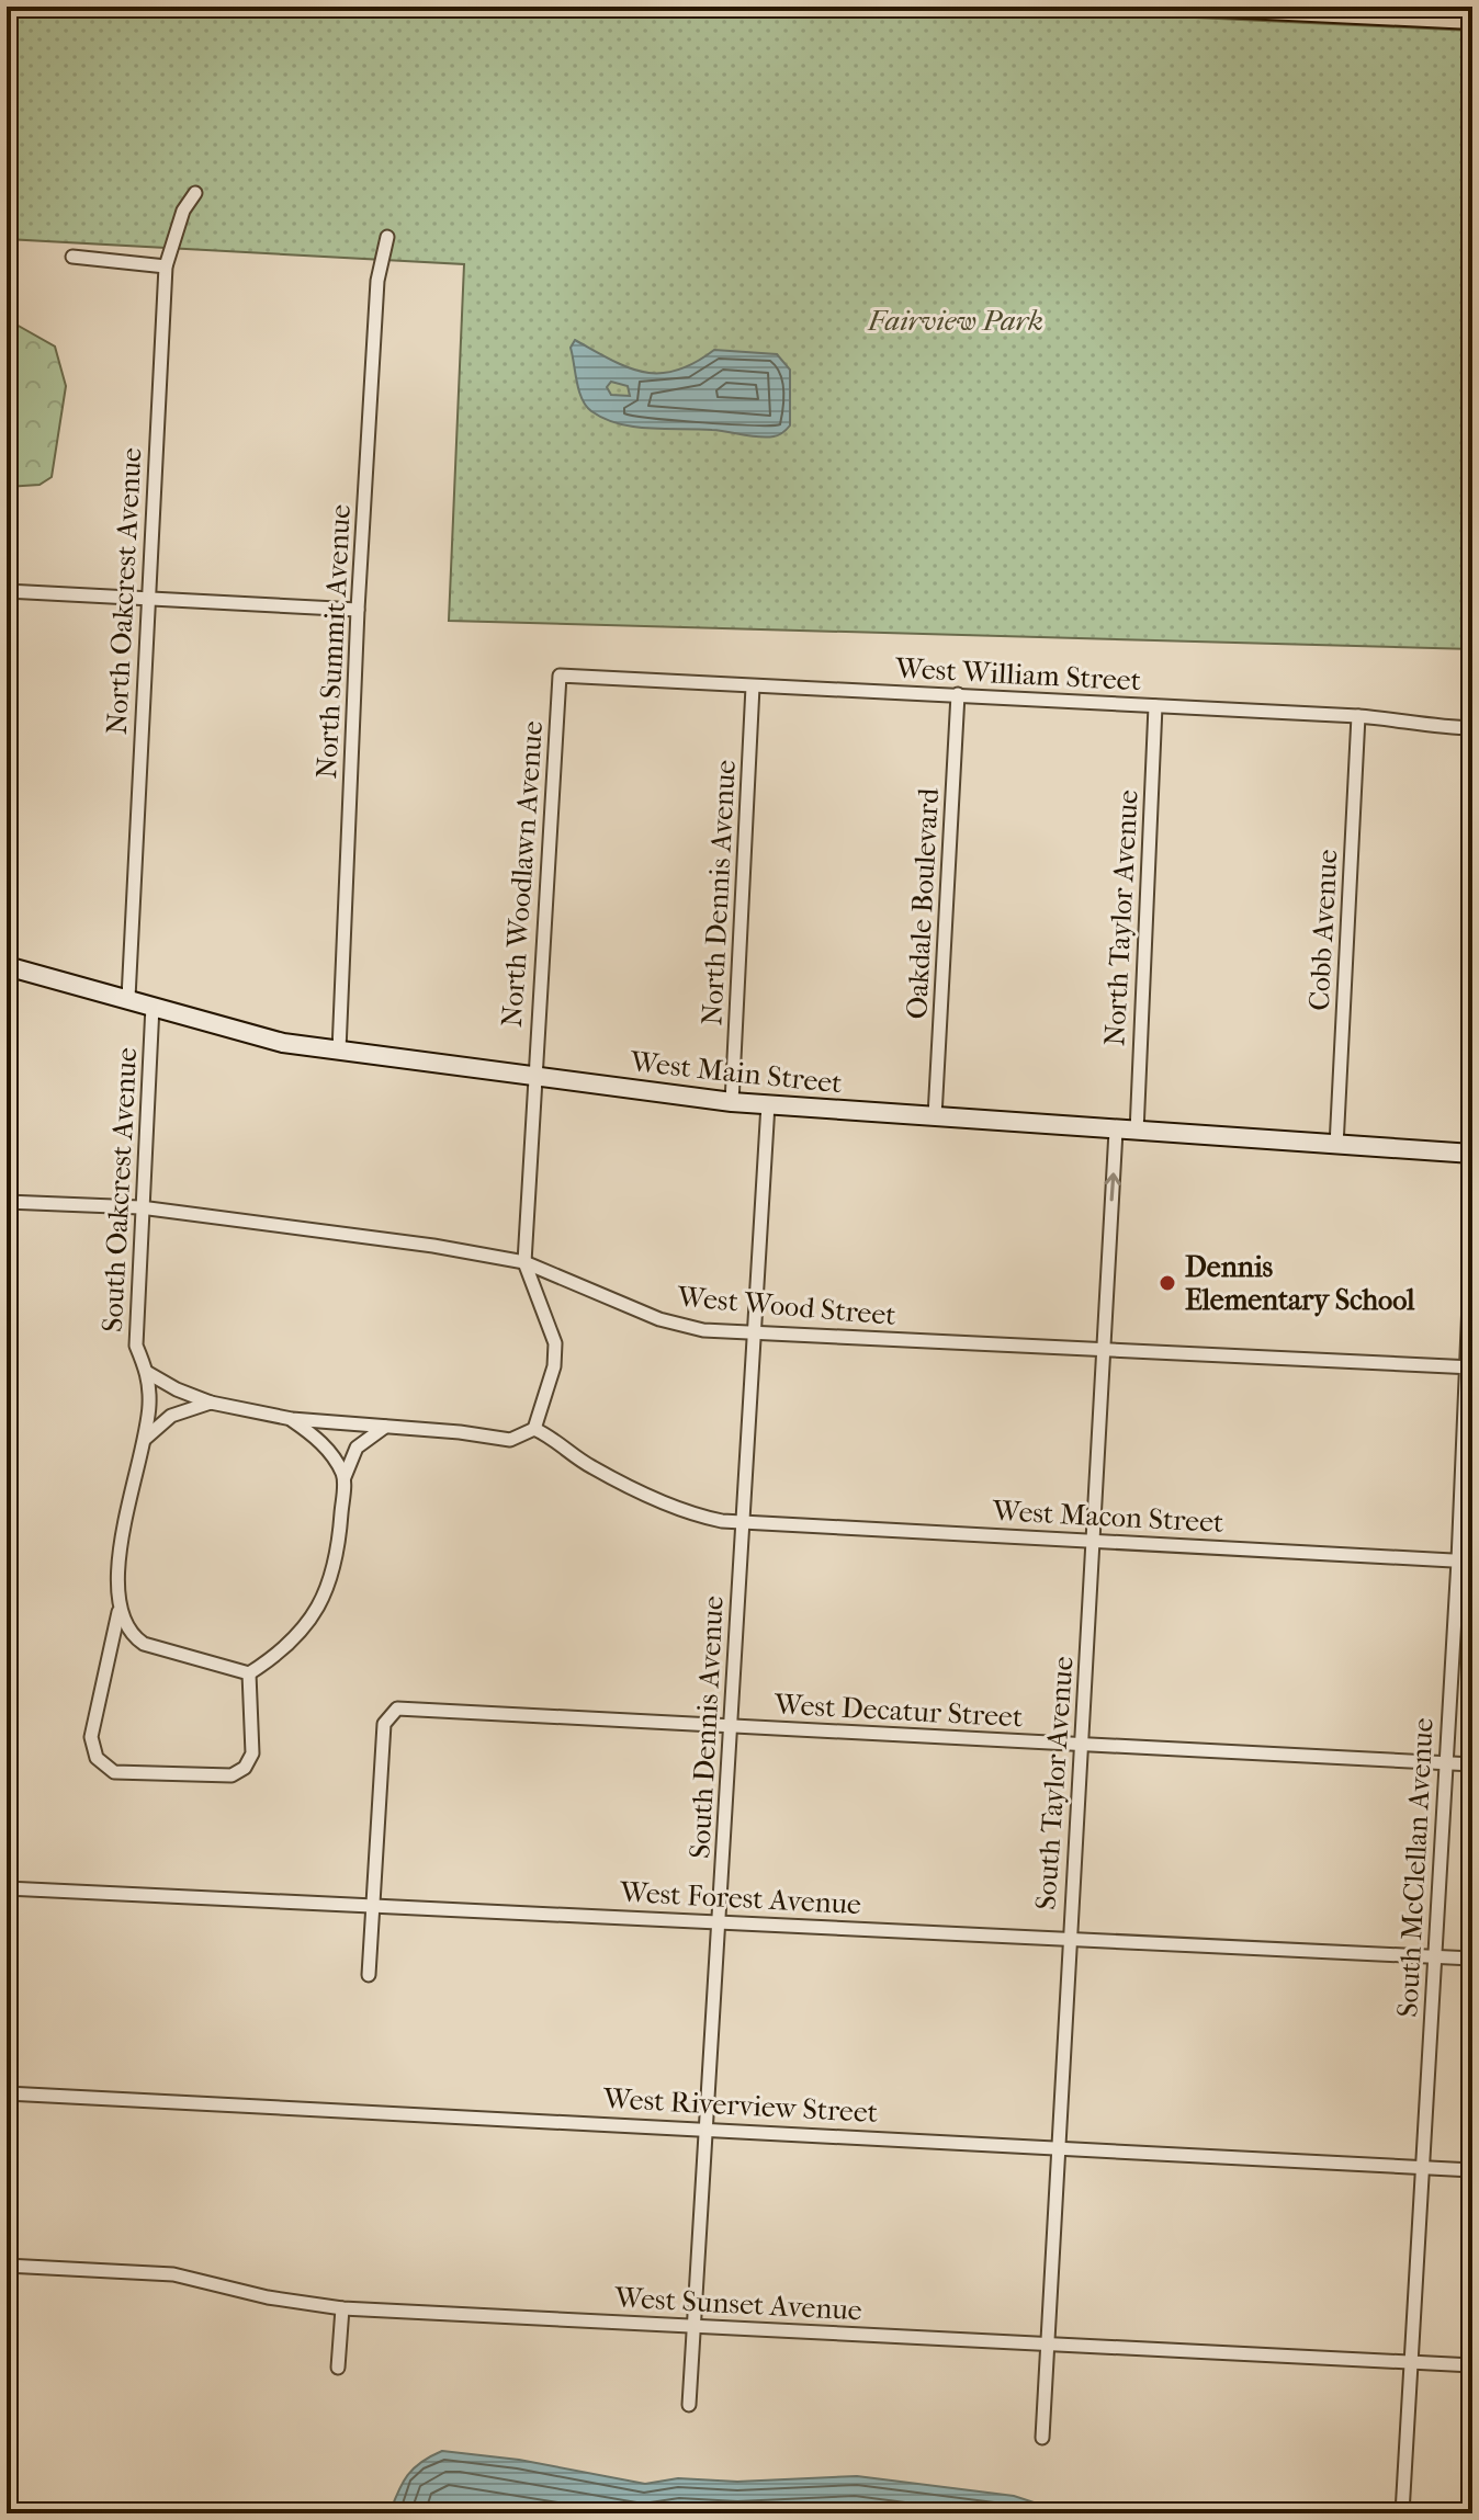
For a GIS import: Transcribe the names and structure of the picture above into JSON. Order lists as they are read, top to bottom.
{
  "streets": {
    "street": [
      "North Oakcrest Avenue",
      "North Summit Avenue",
      "West William Street",
      "North Woodlawn Avenue",
      "North Dennis Avenue",
      "Oakdale Boulevard",
      "North Taylor Avenue",
      "Cobb Avenue",
      "West Main Street",
      "South Oakcrest Avenue",
      "West Wood Street",
      "West Macon Street",
      "West Decatur Street",
      "South Dennis Avenue",
      "South Taylor Avenue",
      "South McClellan Avenue",
      "West Forest Avenue",
      "West Riverview Street",
      "West Sunset Avenue"
    ]
  },
  "crossings": [
    ["North Oakcrest Avenue", "West Main Street"],
    ["North Summit Avenue", "West Main Street"],
    ["West William Street", "North Woodlawn Avenue"],
    ["West William Street", "North Dennis Avenue"],
    ["West William Street", "Oakdale Boulevard"],
    ["West William Street", "North Taylor Avenue"],
    ["West William Street", "Cobb Avenue"],
    ["North Woodlawn Avenue", "West Main Street"],
    ["North Woodlawn Avenue", "West Wood Street"],
    ["North Dennis Avenue", "West Main Street"],
    ["Oakdale Boulevard", "West Main Street"],
    ["North Taylor Avenue", "West Main Street"],
    ["Cobb Avenue", "West Main Street"],
    ["West Main Street", "South Oakcrest Avenue"],
    ["West Main Street", "South Dennis Avenue"],
    ["West Main Street", "South Taylor Avenue"],
    ["South Oakcrest Avenue", "West Wood Street"],
    ["West Wood Street", "South Dennis Avenue"],
    ["West Wood Street", "South Taylor Avenue"],
    ["West Wood Street", "South McClellan Avenue"],
    ["West Macon Street", "South Dennis Avenue"],
    ["West Macon Street", "South Taylor Avenue"],
    ["West Macon Street", "South McClellan Avenue"],
    ["West Decatur Street", "South Dennis Avenue"],
    ["West Decatur Street", "South Taylor Avenue"],
    ["West Decatur Street", "South McClellan Avenue"],
    ["West Decatur Street", "West Forest Avenue"],
    ["South Dennis Avenue", "West Forest Avenue"],
    ["South Dennis Avenue", "West Riverview Street"],
    ["South Dennis Avenue", "West Sunset Avenue"],
    ["South Taylor Avenue", "West Forest Avenue"],
    ["South Taylor Avenue", "West Riverview Street"],
    ["South Taylor Avenue", "West Sunset Avenue"],
    ["South McClellan Avenue", "West Forest Avenue"],
    ["South McClellan Avenue", "West Riverview Street"],
    ["South McClellan Avenue", "West Sunset Avenue"]
  ],
  "parks": ["Fairview Park"],
  "places": ["Dennis Elementary School"]
}
